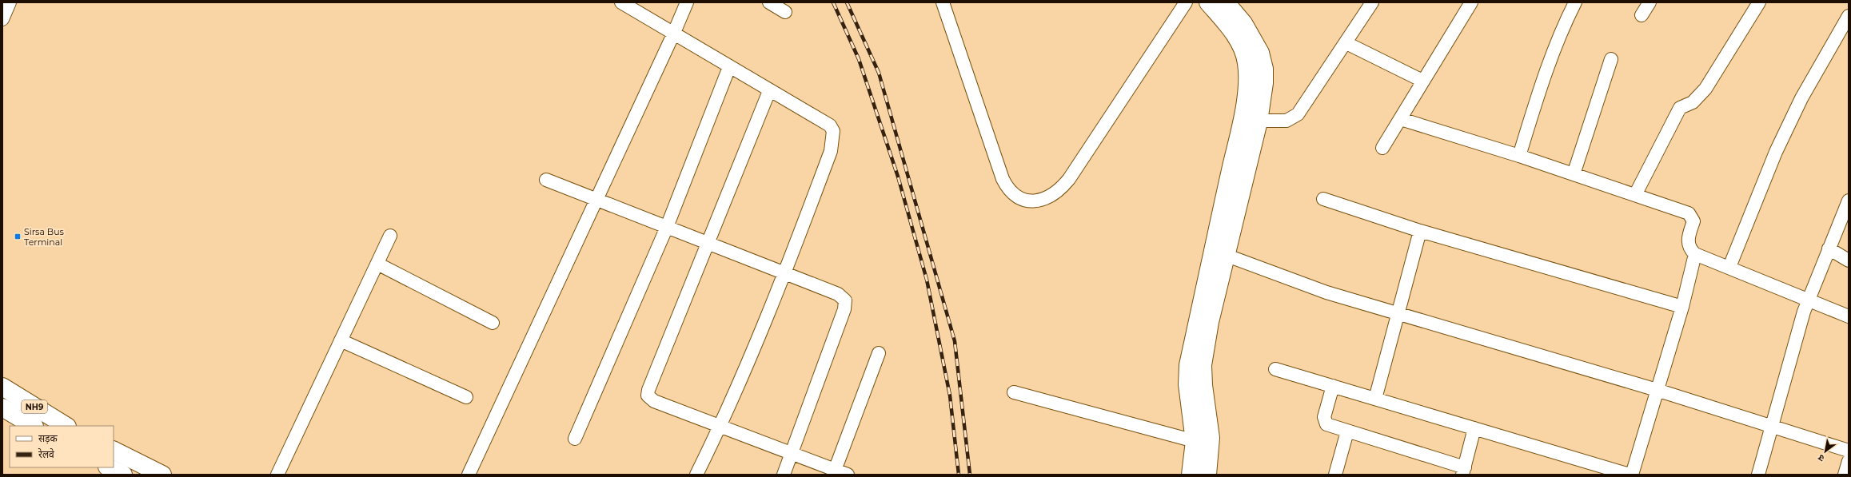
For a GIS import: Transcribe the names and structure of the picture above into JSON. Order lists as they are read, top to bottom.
{
  "streets": {
    "street": ["NH9"]
  },
  "places": {
    "transit": ["Sirsa Bus Terminal"]
  },
  "legend": ["सड़क", "रेलवे"],
  "north": "bottom left"
}
